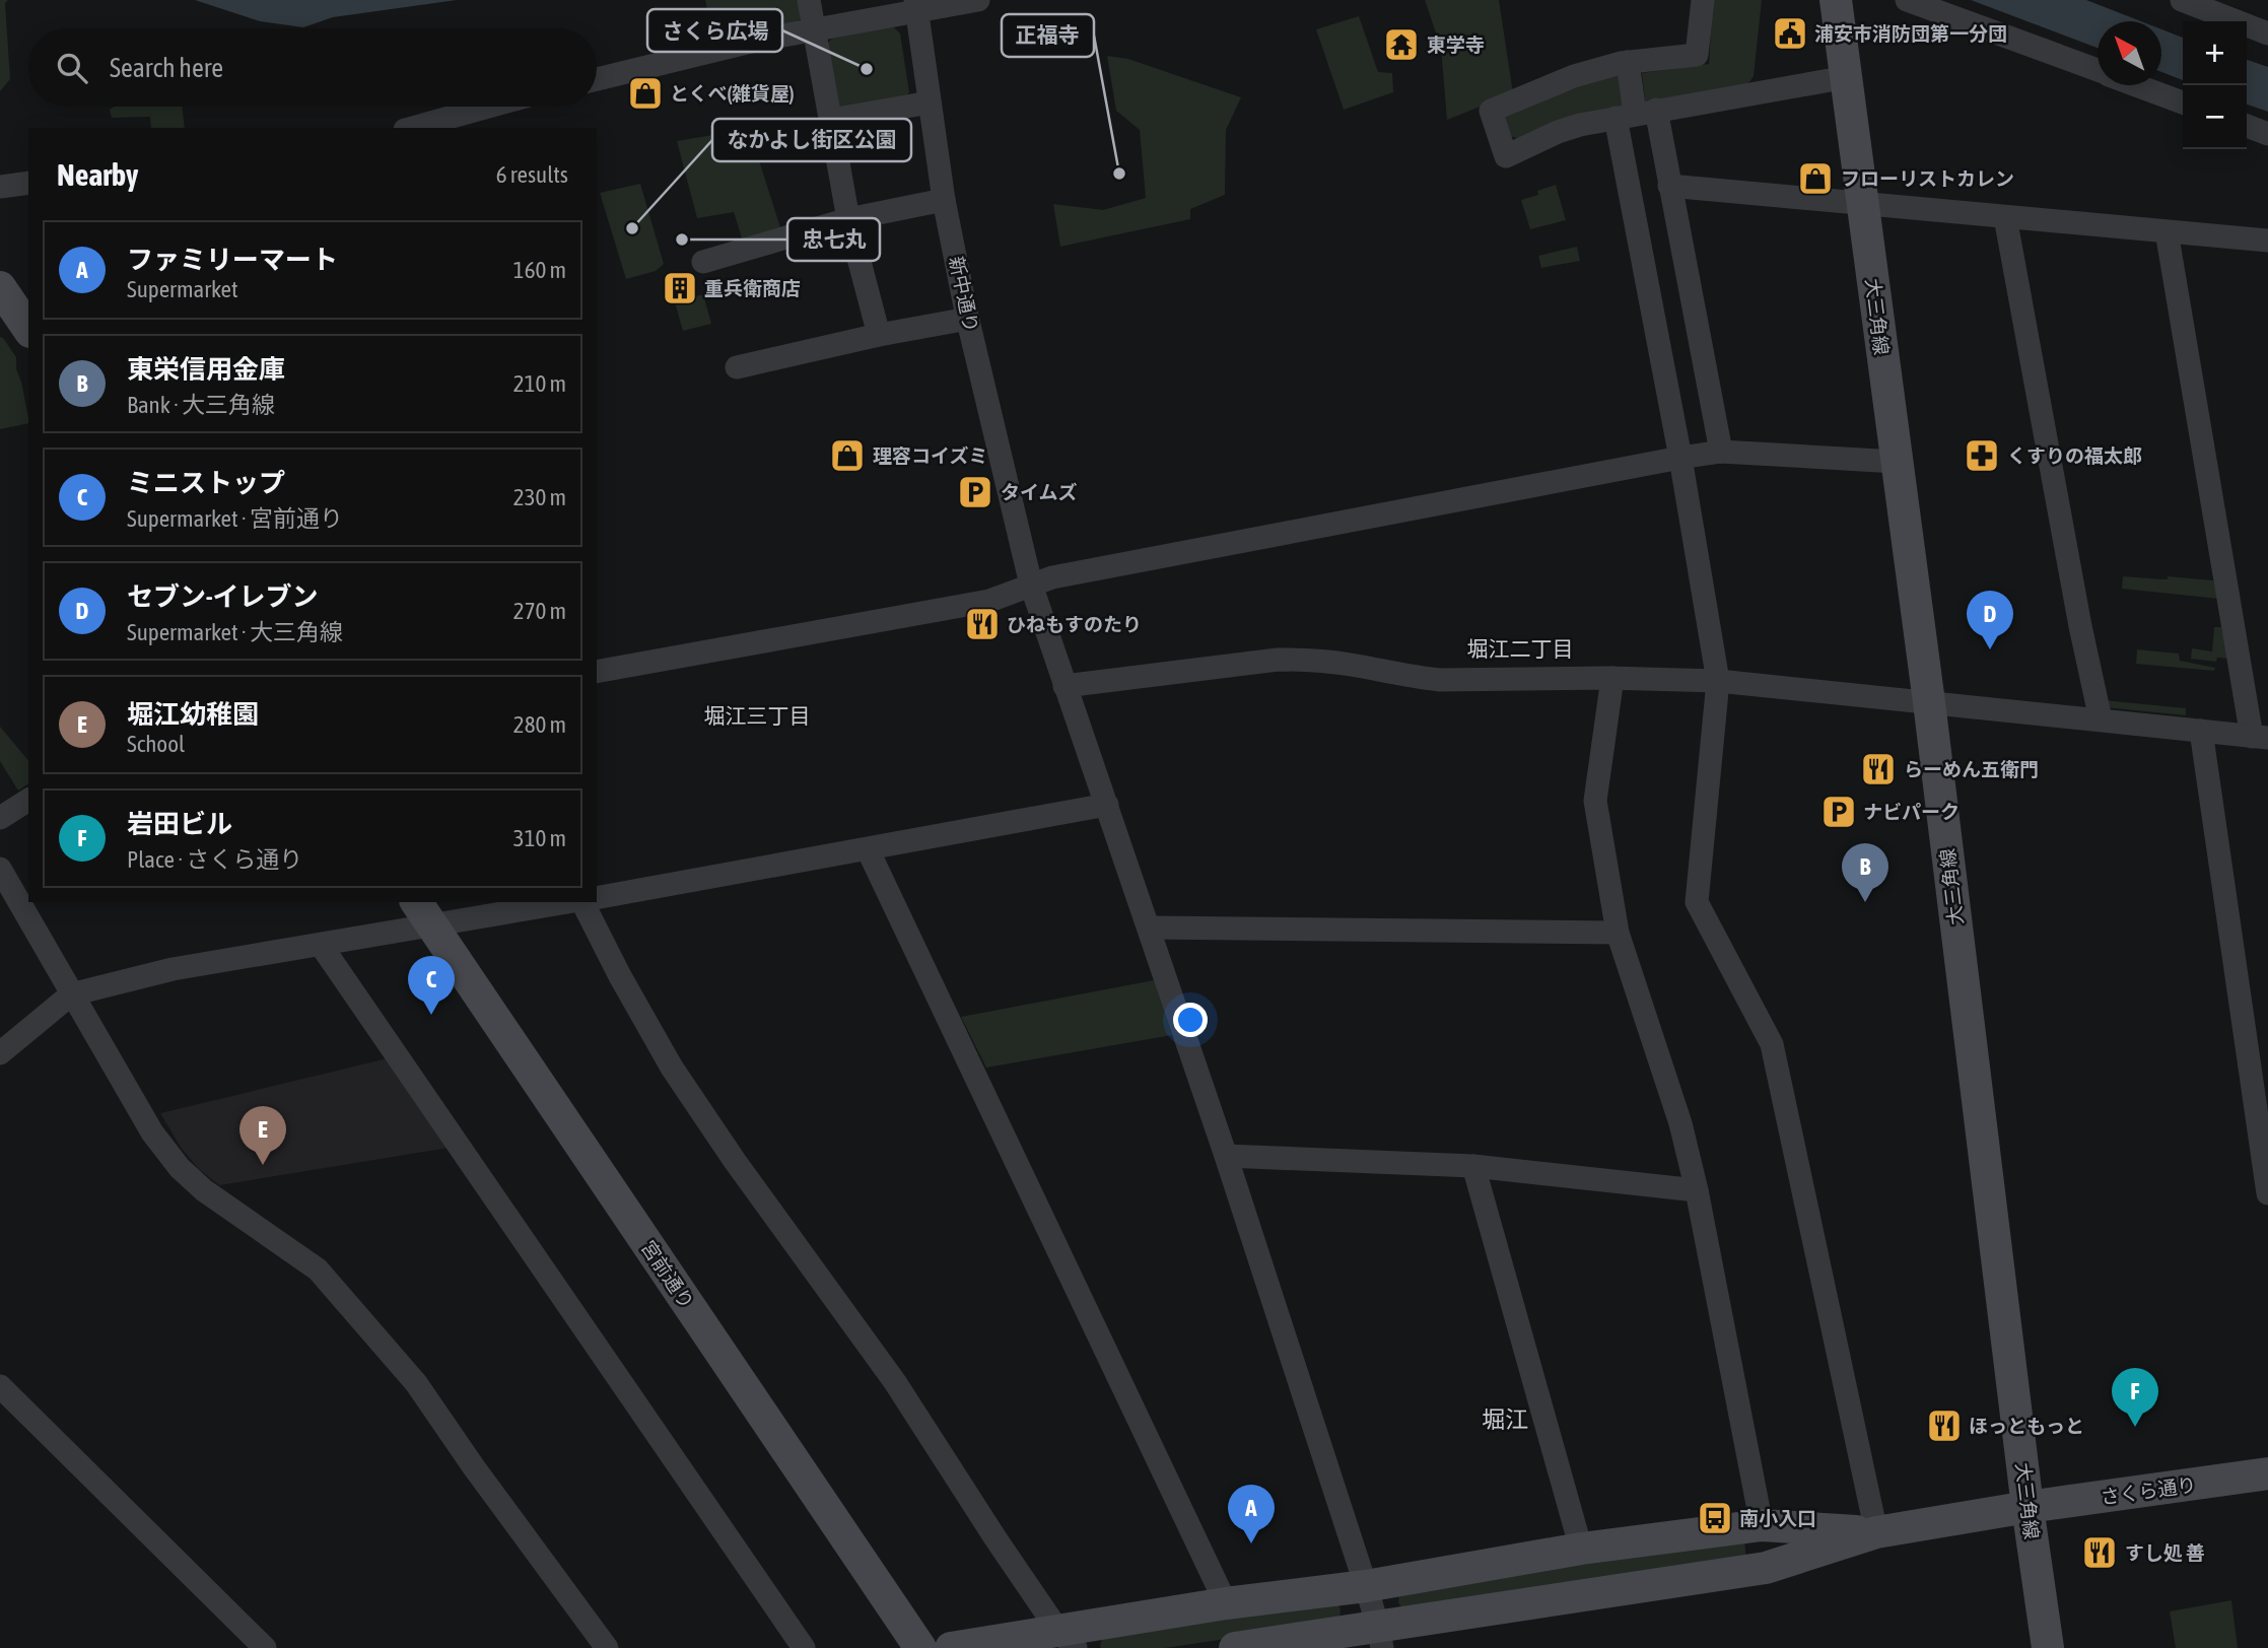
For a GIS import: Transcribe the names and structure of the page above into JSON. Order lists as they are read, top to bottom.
{
  "streets": {
    "street": [
      "新中通り",
      "大三角線",
      "宮前通り",
      "さくら通り"
    ]
  },
  "crossings": [
    ["大三角線", "さくら通り"]
  ],
  "districts": ["堀江二丁目", "堀江三丁目", "堀江"],
  "places": {
    "public building": ["浦安市消防団第一分団"],
    "temple": ["東学寺"],
    "other": [
      "さくら広場",
      "正福寺",
      "なかよし街区公園",
      "忠七丸"
    ],
    "shop": ["とくべ(雑貨屋)", "フローリストカレン", "理容コイズミ"],
    "building": ["重兵衛商店"],
    "pharmacy": ["くすりの福太郎"],
    "parking": ["タイムズ", "ナビパーク"],
    "restaurant": [
      "ひねもすのたり",
      "らーめん五衛門",
      "ほっともっと",
      "すし処 善"
    ],
    "bus stop": ["南小入口"]
  },
  "north": "top left",
  "page": {
    "map_buttons": ["+", "−"],
    "search": "Search here",
    "heading": ["Nearby", "6 results"],
    "list": [
      {
        "mark": "A",
        "name": "ファミリーマート",
        "note": "Supermarket",
        "value": "160 m"
      },
      {
        "mark": "B",
        "name": "東栄信用金庫",
        "note": "Bank · 大三角線",
        "value": "210 m"
      },
      {
        "mark": "C",
        "name": "ミニストップ",
        "note": "Supermarket · 宮前通り",
        "value": "230 m"
      },
      {
        "mark": "D",
        "name": "セブン-イレブン",
        "note": "Supermarket · 大三角線",
        "value": "270 m"
      },
      {
        "mark": "E",
        "name": "堀江幼稚園",
        "note": "School",
        "value": "280 m"
      },
      {
        "mark": "F",
        "name": "岩田ビル",
        "note": "Place · さくら通り",
        "value": "310 m"
      }
    ],
    "pins": [
      "D",
      "B",
      "C",
      "E",
      "F",
      "A"
    ]
  }
}
